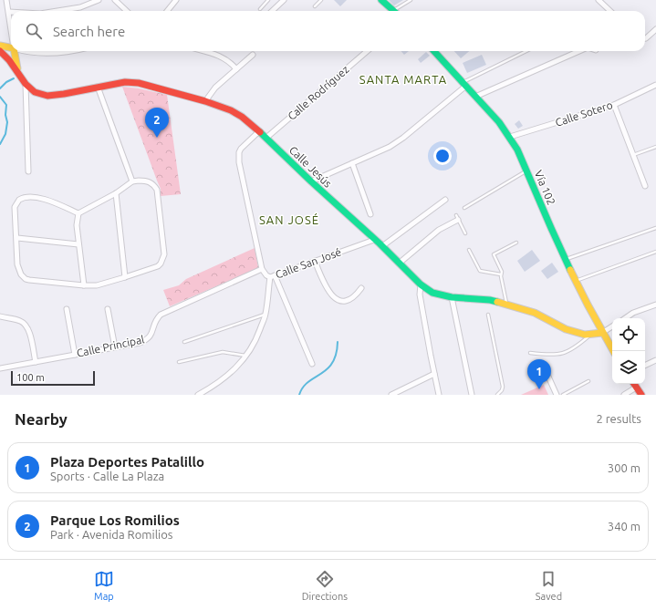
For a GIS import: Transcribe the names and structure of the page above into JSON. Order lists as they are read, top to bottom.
{
  "streets": {
    "street": [
      "Calle Rodríguez",
      "Calle Sotero",
      "Calle Jesús",
      "Vía 102",
      "Calle San José",
      "Calle Principal"
    ]
  },
  "crossings": [
    ["Calle Rodríguez", "Calle Jesús"],
    ["Calle Sotero", "Vía 102"],
    ["Calle Jesús", "Vía 102"],
    ["Calle Jesús", "Calle San José"],
    ["Calle San José", "Calle Principal"]
  ],
  "districts": ["SANTA MARTA", "SAN JOSÉ"],
  "scale_bar": "100 m",
  "page": {
    "search": "Search here",
    "pins": ["2", "1"],
    "scale": "100 m",
    "heading": ["Nearby", "2 results"],
    "list": [
      {
        "mark": "1",
        "name": "Plaza Deportes Patalillo",
        "note": "Sports · Calle La Plaza",
        "value": "300 m"
      },
      {
        "mark": "2",
        "name": "Parque Los Romilios",
        "note": "Park · Avenida Romilios",
        "value": "340 m"
      }
    ],
    "nav": ["Map", "Directions", "Saved"]
  }
}
